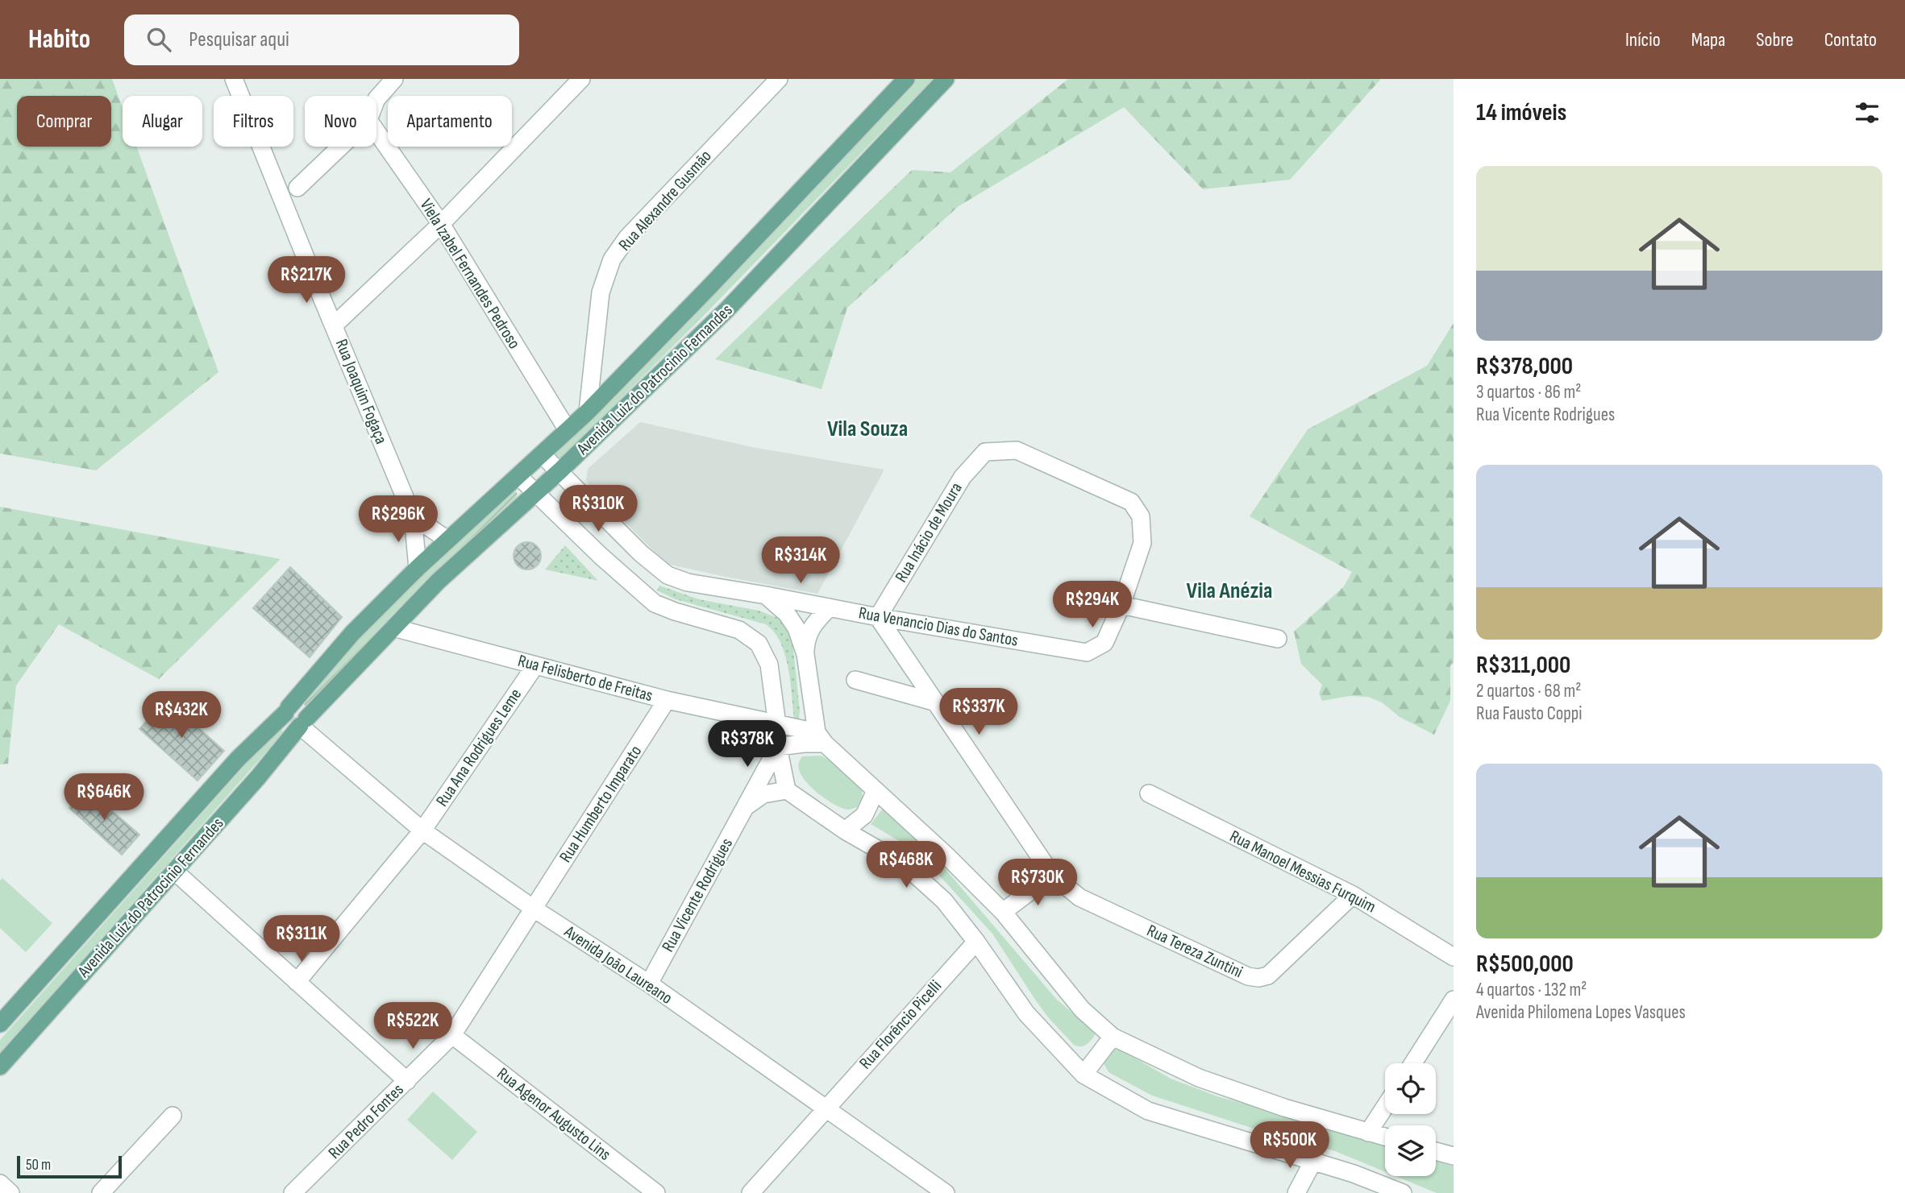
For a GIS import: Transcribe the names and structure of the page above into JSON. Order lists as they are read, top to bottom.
{
  "streets": {
    "main road": ["Avenida Luiz do Patrocinio Fernandes"],
    "street": [
      "Rua Alexandre Gusmão",
      "Viela Izabel Fernandes Pedroso",
      "Rua Joaquim Fogaça",
      "Rua Inácio de Moura",
      "Rua Venancio Dias do Santos",
      "Rua Felisberto de Freitas",
      "Rua Ana Rodrigues Leme",
      "Rua Humberto Imparato",
      "Rua Manoel Messias Furquim",
      "Rua Vicente Rodrigues",
      "Rua Tereza Zuntini",
      "Avenida João Laureano",
      "Rua Florêncio Picelli",
      "Rua Agenor Augusto Lins",
      "Rua Pedro Fontes"
    ]
  },
  "crossings": [
    ["Rua Alexandre Gusmão", "Avenida Luiz do Patrocinio Fernandes"],
    ["Viela Izabel Fernandes Pedroso", "Avenida Luiz do Patrocinio Fernandes"],
    ["Avenida Luiz do Patrocinio Fernandes", "Rua Joaquim Fogaça"],
    ["Avenida Luiz do Patrocinio Fernandes", "Rua Venancio Dias do Santos"],
    ["Avenida Luiz do Patrocinio Fernandes", "Rua Felisberto de Freitas"],
    ["Avenida Luiz do Patrocinio Fernandes", "Avenida João Laureano"],
    ["Rua Inácio de Moura", "Rua Venancio Dias do Santos"],
    ["Rua Inácio de Moura", "Rua Tereza Zuntini"],
    ["Rua Venancio Dias do Santos", "Rua Tereza Zuntini"],
    ["Rua Felisberto de Freitas", "Rua Ana Rodrigues Leme"],
    ["Rua Felisberto de Freitas", "Rua Humberto Imparato"],
    ["Rua Ana Rodrigues Leme", "Avenida João Laureano"],
    ["Rua Humberto Imparato", "Avenida João Laureano"],
    ["Rua Humberto Imparato", "Rua Pedro Fontes"],
    ["Rua Manoel Messias Furquim", "Rua Tereza Zuntini"],
    ["Rua Vicente Rodrigues", "Avenida João Laureano"],
    ["Avenida João Laureano", "Rua Florêncio Picelli"],
    ["Avenida João Laureano", "Rua Pedro Fontes"],
    ["Rua Agenor Augusto Lins", "Rua Pedro Fontes"]
  ],
  "districts": ["Vila Souza", "Vila Anézia"],
  "scale_bar": "50 m",
  "page": {
    "header": "Habito",
    "search": "Pesquisar aqui",
    "nav": [
      "Início",
      "Mapa",
      "Sobre",
      "Contato"
    ],
    "heading": "14 imóveis",
    "chip": [
      "Comprar",
      "Alugar",
      "Filtros",
      "Novo",
      "Apartamento"
    ],
    "list": [
      {
        "name": "R$378,000",
        "note": "3 quartos · 86 m² · Rua Vicente Rodrigues"
      },
      {
        "name": "R$311,000",
        "note": "2 quartos · 68 m² · Rua Fausto Coppi"
      },
      {
        "name": "R$500,000",
        "note": "4 quartos · 132 m² · Avenida Philomena Lopes Vasques"
      }
    ],
    "price": [
      "R$217K",
      "R$310K",
      "R$296K",
      "R$314K",
      "R$294K",
      "R$337K",
      "R$432K",
      "R$378K",
      "R$646K",
      "R$468K",
      "R$730K",
      "R$311K",
      "R$522K",
      "R$500K"
    ],
    "scale": "50 m"
  }
}
